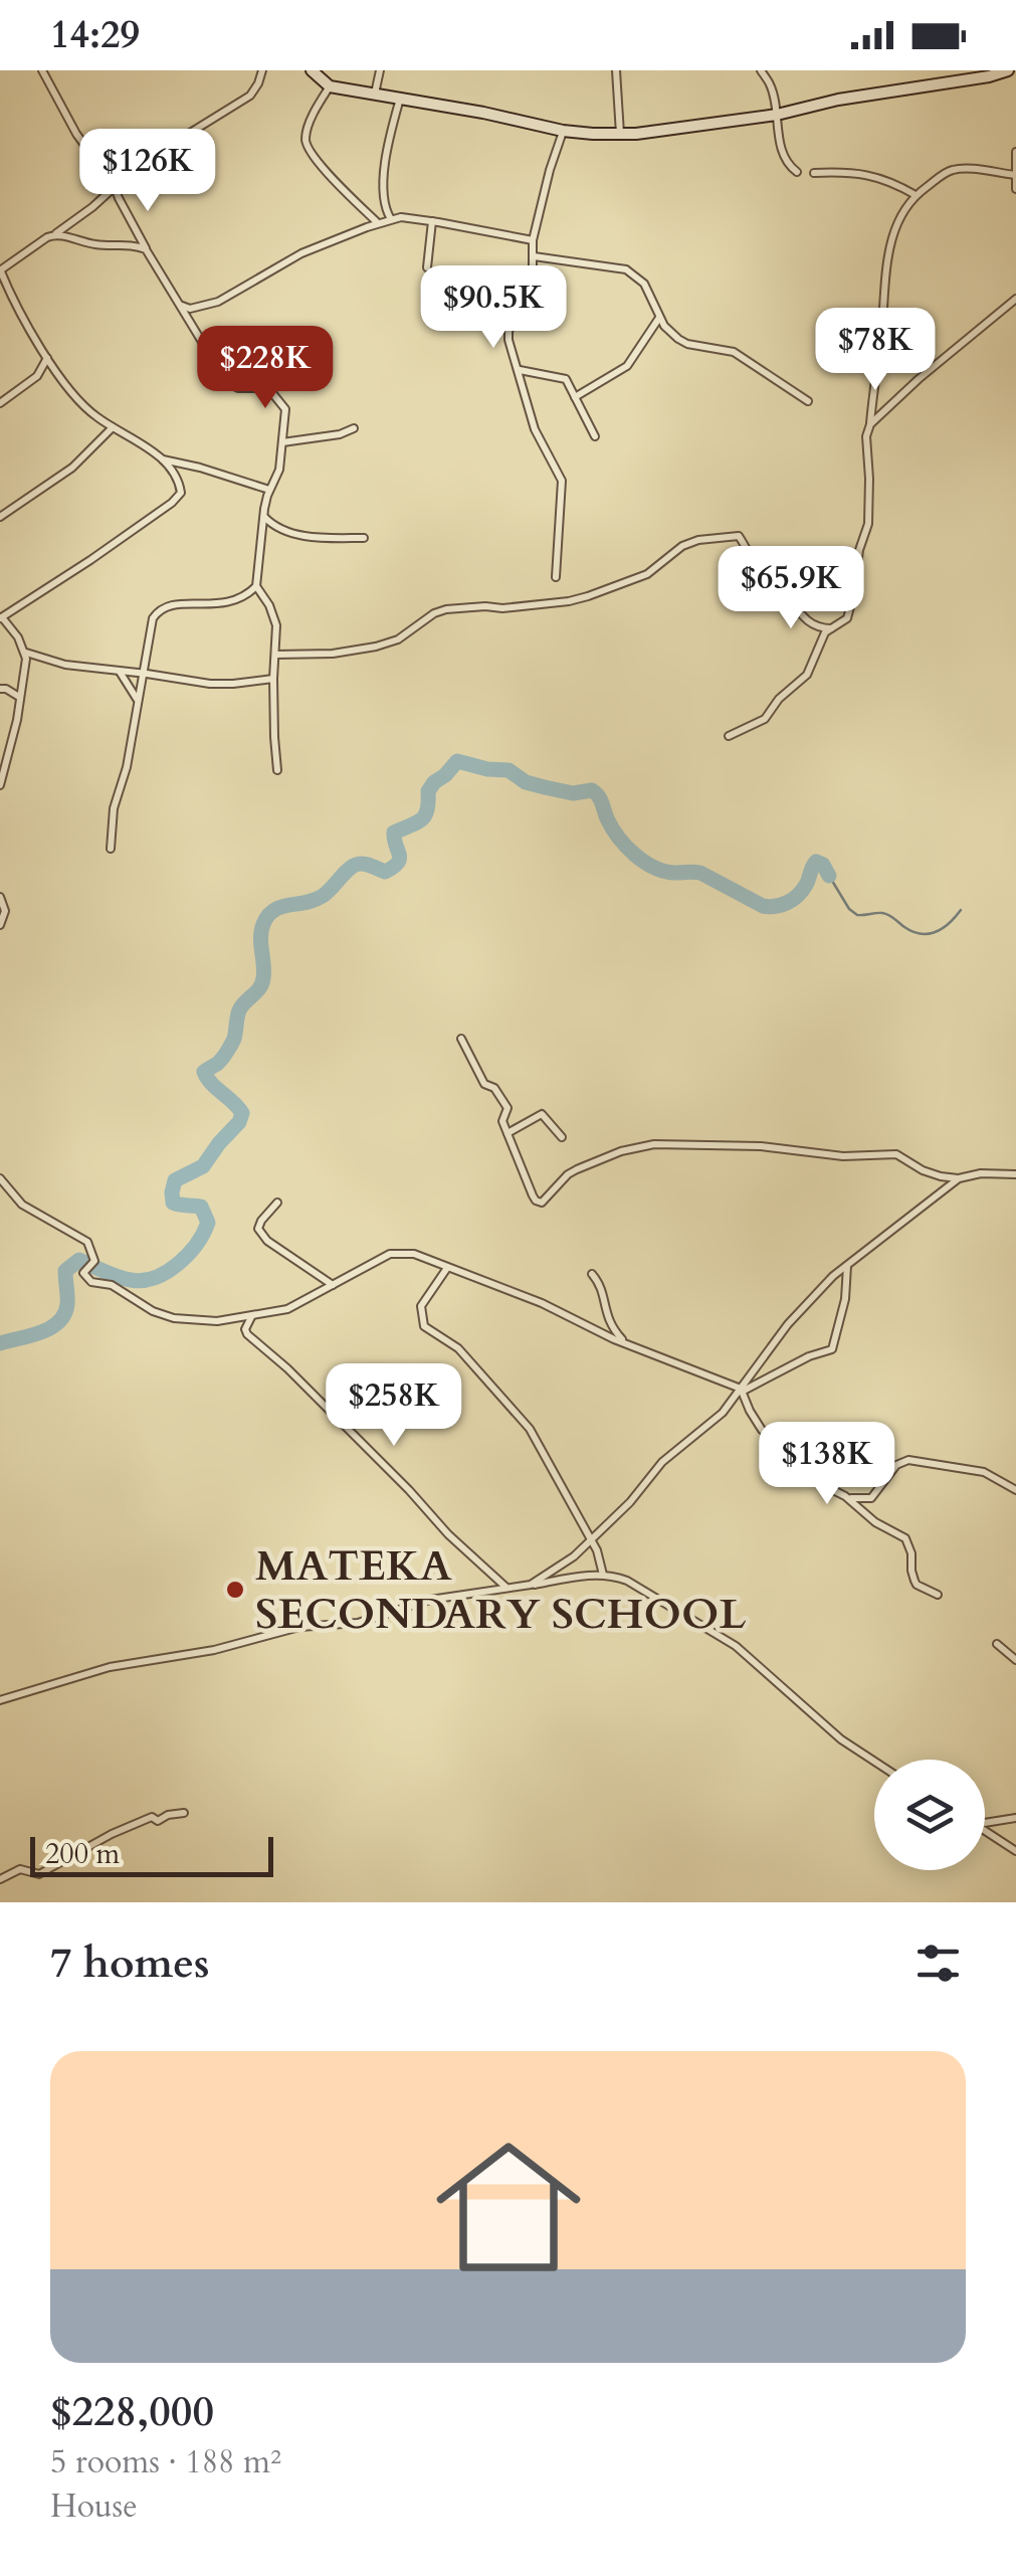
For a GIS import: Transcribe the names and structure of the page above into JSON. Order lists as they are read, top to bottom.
{
  "places": ["MATEKA SECONDARY SCHOOL"],
  "scale_bar": "200 m",
  "page": {
    "status": "14:29",
    "price": [
      "$126K",
      "$90.5K",
      "$78K",
      "$228K",
      "$65.9K",
      "$258K",
      "$138K"
    ],
    "scale": "200 m",
    "heading": "7 homes",
    "list": [
      {
        "name": "$228,000",
        "note": "5 rooms · 188 m² · House"
      }
    ]
  }
}
